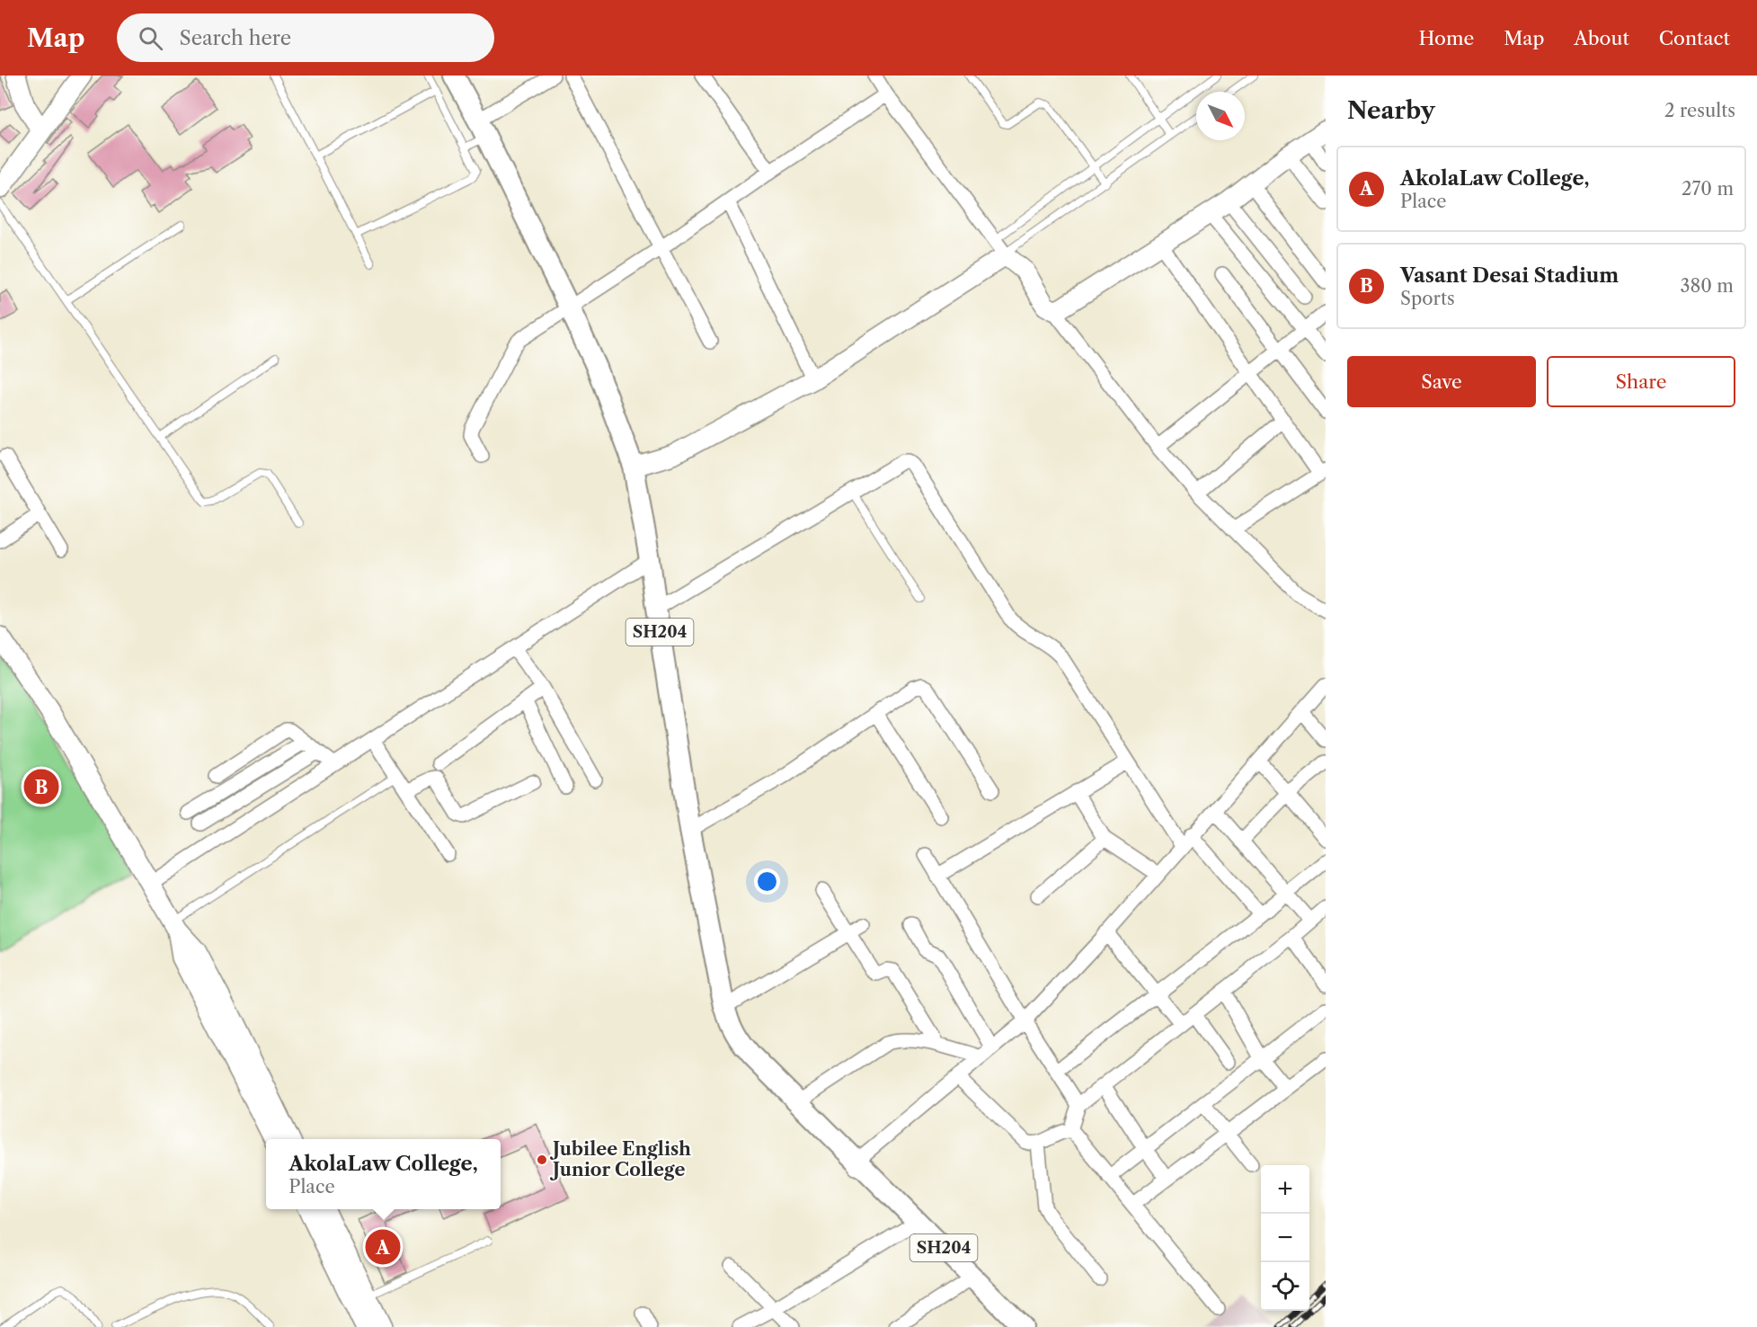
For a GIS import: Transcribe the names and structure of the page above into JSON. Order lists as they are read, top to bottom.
{
  "streets": {
    "main road": ["SH204"]
  },
  "places": ["Jubilee English Junior College"],
  "north": "bottom right",
  "page": {
    "header": "Map",
    "search": "Search here",
    "nav": [
      "Home",
      "Map",
      "About",
      "Contact"
    ],
    "heading": ["Nearby", "2 results"],
    "list": [
      {
        "mark": "A",
        "name": "AkolaLaw College,",
        "note": "Place",
        "value": "270 m"
      },
      {
        "mark": "B",
        "name": "Vasant Desai Stadium",
        "note": "Sports",
        "value": "380 m"
      }
    ],
    "buttons": ["Save", "Share"],
    "pins": ["B", "A"],
    "popup": ["AkolaLaw College,", "Place"],
    "map_buttons": ["+", "−"]
  }
}
